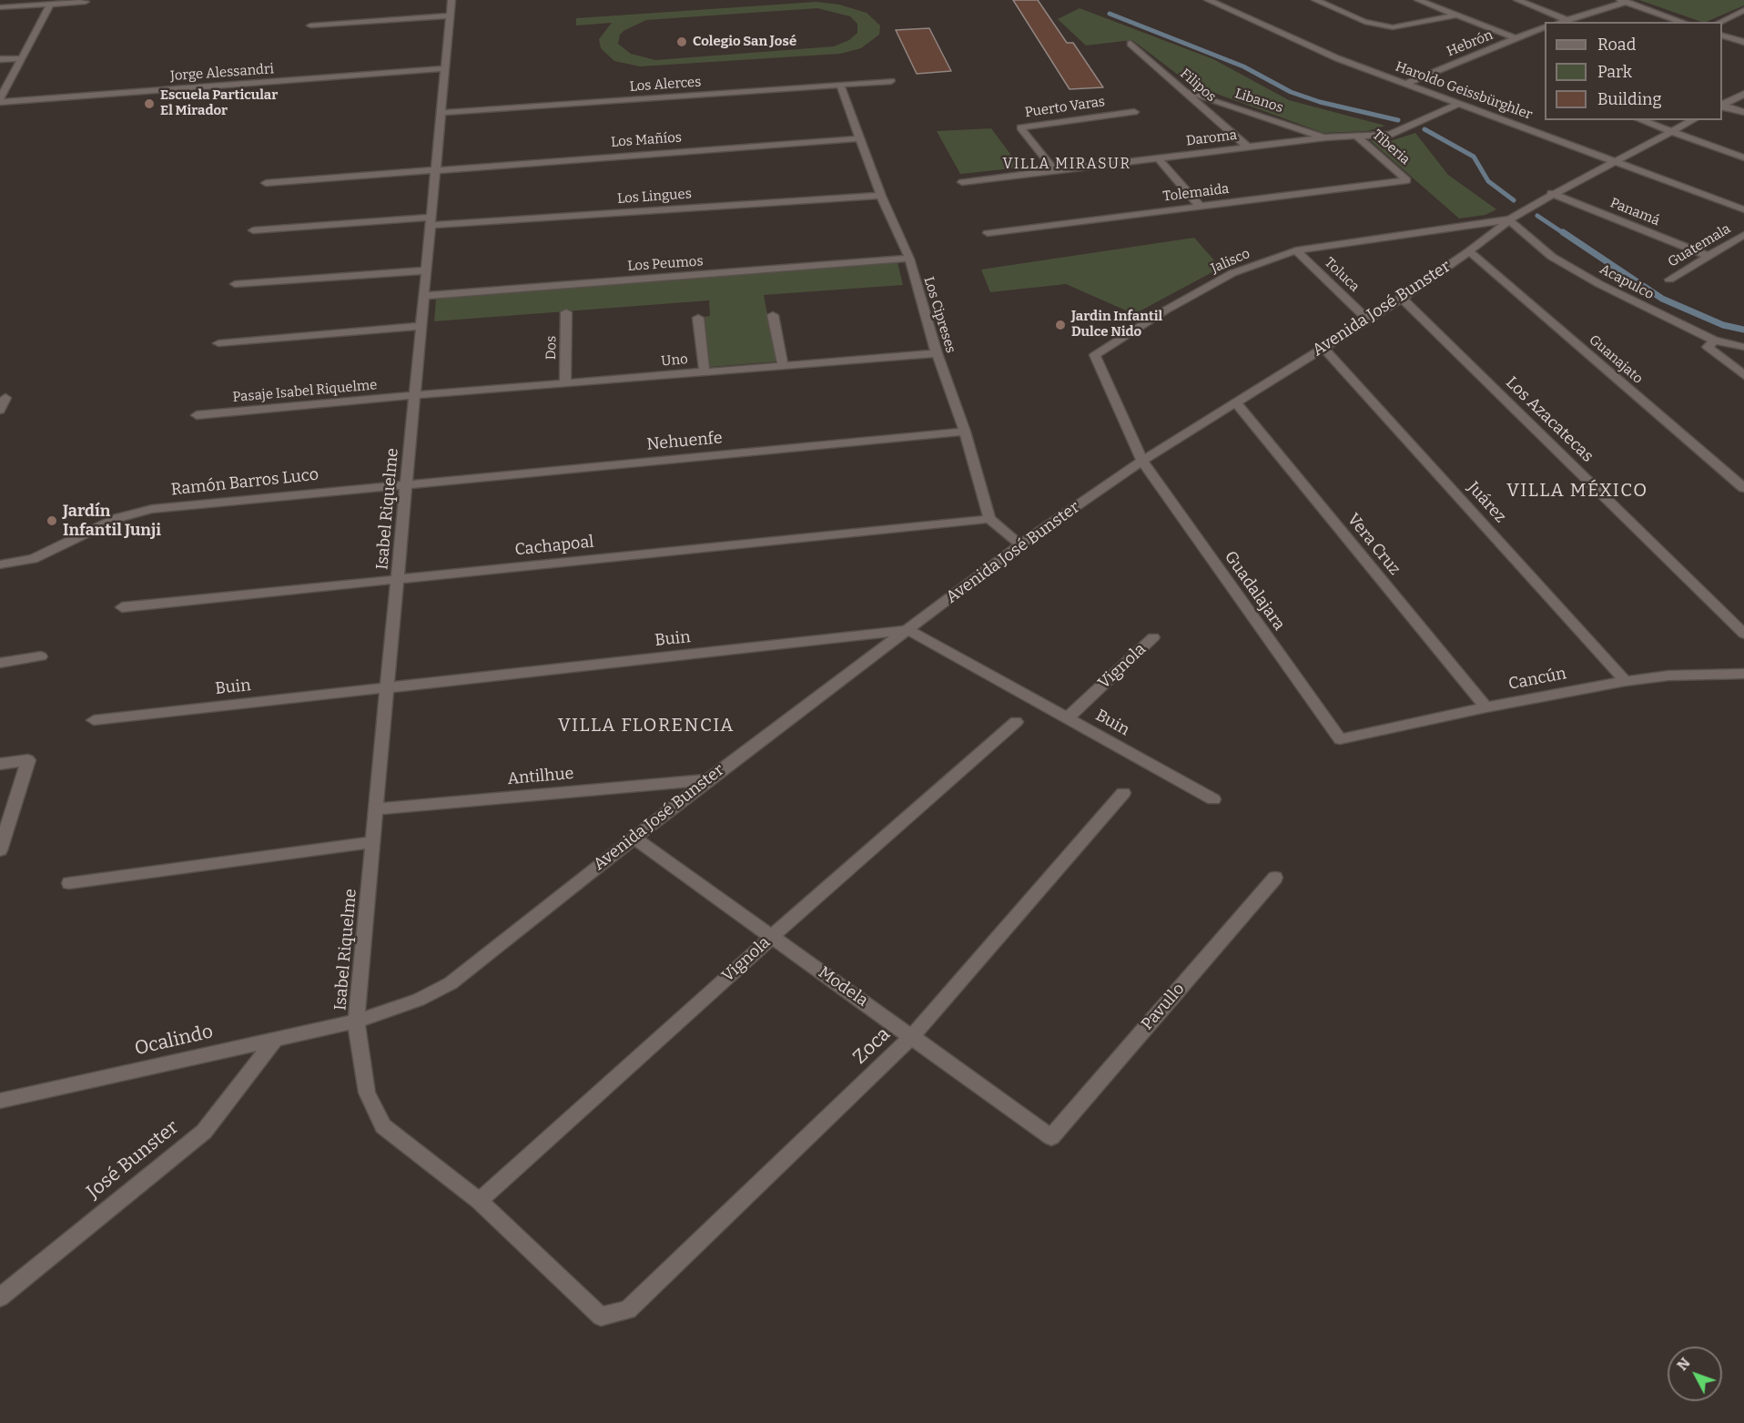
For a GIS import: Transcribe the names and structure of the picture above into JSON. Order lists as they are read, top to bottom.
{
  "streets": {
    "street": [
      "Hebrón",
      "Jorge Alessandri",
      "Los Alerces",
      "Filipos",
      "Haroldo Geissbürghler",
      "Libanos",
      "Puerto Varas",
      "Daroma",
      "Los Mañíos",
      "Tiberia",
      "Tolemaida",
      "Los Lingues",
      "Panamá",
      "Guatemala",
      "Jalisco",
      "Los Peumos",
      "Toluca",
      "Acapulco",
      "Avenida José Bunster",
      "Los Cipreses",
      "Dos",
      "Guanajato",
      "Uno",
      "Pasaje Isabel Riquelme",
      "Los Azacatecas",
      "Nehuenfe",
      "Ramón Barros Luco",
      "Juárez",
      "Isabel Riquelme",
      "Vera Cruz",
      "Cachapoal",
      "Guadalajara",
      "Buin",
      "Vignola",
      "Cancún",
      "Antilhue",
      "Modela",
      "Pavullo",
      "Ocalindo",
      "Zoca",
      "José Bunster"
    ]
  },
  "crossings": [
    ["Hebrón", "Haroldo Geissbürghler"],
    ["Jorge Alessandri", "Isabel Riquelme"],
    ["Los Alerces", "Los Cipreses"],
    ["Los Alerces", "Isabel Riquelme"],
    ["Filipos", "Libanos"],
    ["Filipos", "Daroma"],
    ["Haroldo Geissbürghler", "Daroma"],
    ["Haroldo Geissbürghler", "Avenida José Bunster"],
    ["Libanos", "Daroma"],
    ["Puerto Varas", "Daroma"],
    ["Daroma", "Tiberia"],
    ["Los Mañíos", "Los Cipreses"],
    ["Los Mañíos", "Isabel Riquelme"],
    ["Tiberia", "Tolemaida"],
    ["Los Lingues", "Los Cipreses"],
    ["Los Lingues", "Isabel Riquelme"],
    ["Panamá", "Guatemala"],
    ["Panamá", "Avenida José Bunster"],
    ["Jalisco", "Toluca"],
    ["Jalisco", "Acapulco"],
    ["Jalisco", "Avenida José Bunster"],
    ["Jalisco", "Guadalajara"],
    ["Los Peumos", "Los Cipreses"],
    ["Los Peumos", "Isabel Riquelme"],
    ["Toluca", "Avenida José Bunster"],
    ["Acapulco", "Avenida José Bunster"],
    ["Avenida José Bunster", "Guanajato"],
    ["Avenida José Bunster", "Los Azacatecas"],
    ["Avenida José Bunster", "Juárez"],
    ["Avenida José Bunster", "Isabel Riquelme"],
    ["Avenida José Bunster", "Vera Cruz"],
    ["Avenida José Bunster", "Guadalajara"],
    ["Avenida José Bunster", "Buin"],
    ["Avenida José Bunster", "Antilhue"],
    ["Avenida José Bunster", "Modela"],
    ["Avenida José Bunster", "Ocalindo"],
    ["Los Cipreses", "Uno"],
    ["Los Cipreses", "Nehuenfe"],
    ["Los Cipreses", "Cachapoal"],
    ["Dos", "Uno"],
    ["Uno", "Pasaje Isabel Riquelme"],
    ["Uno", "Isabel Riquelme"],
    ["Pasaje Isabel Riquelme", "Isabel Riquelme"],
    ["Nehuenfe", "Ramón Barros Luco"],
    ["Nehuenfe", "Isabel Riquelme"],
    ["Ramón Barros Luco", "Isabel Riquelme"],
    ["Juárez", "Cancún"],
    ["Isabel Riquelme", "Cachapoal"],
    ["Isabel Riquelme", "Buin"],
    ["Isabel Riquelme", "Vignola"],
    ["Isabel Riquelme", "Antilhue"],
    ["Isabel Riquelme", "Ocalindo"],
    ["Isabel Riquelme", "Zoca"],
    ["Vera Cruz", "Cancún"],
    ["Guadalajara", "Cancún"],
    ["Buin", "Vignola"],
    ["Vignola", "Modela"],
    ["Modela", "Pavullo"],
    ["Modela", "Zoca"],
    ["Ocalindo", "José Bunster"]
  ],
  "districts": ["VILLA MIRASUR", "VILLA MÉXICO", "VILLA FLORENCIA"],
  "places": [
    "Colegio San José",
    "Escuela Particular El Mirador",
    "Jardin Infantil Dulce Nido",
    "Jardín Infantil Junji"
  ],
  "legend": ["Road", "Park", "Building"],
  "north": "top left"
}
